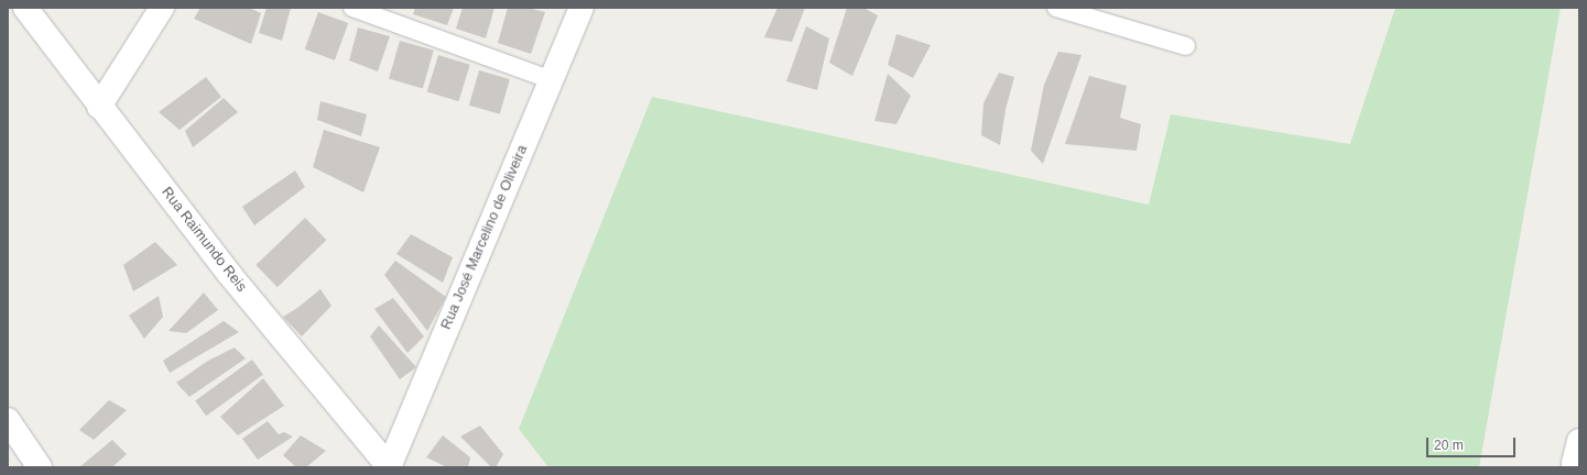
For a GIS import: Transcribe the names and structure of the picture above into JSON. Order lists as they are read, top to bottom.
{
  "streets": {
    "street": ["Rua José Marcelino de Oliveira", "Rua Raimundo Reis"]
  },
  "crossings": [
    ["Rua José Marcelino de Oliveira", "Rua Raimundo Reis"]
  ],
  "scale_bar": "20 m"
}
